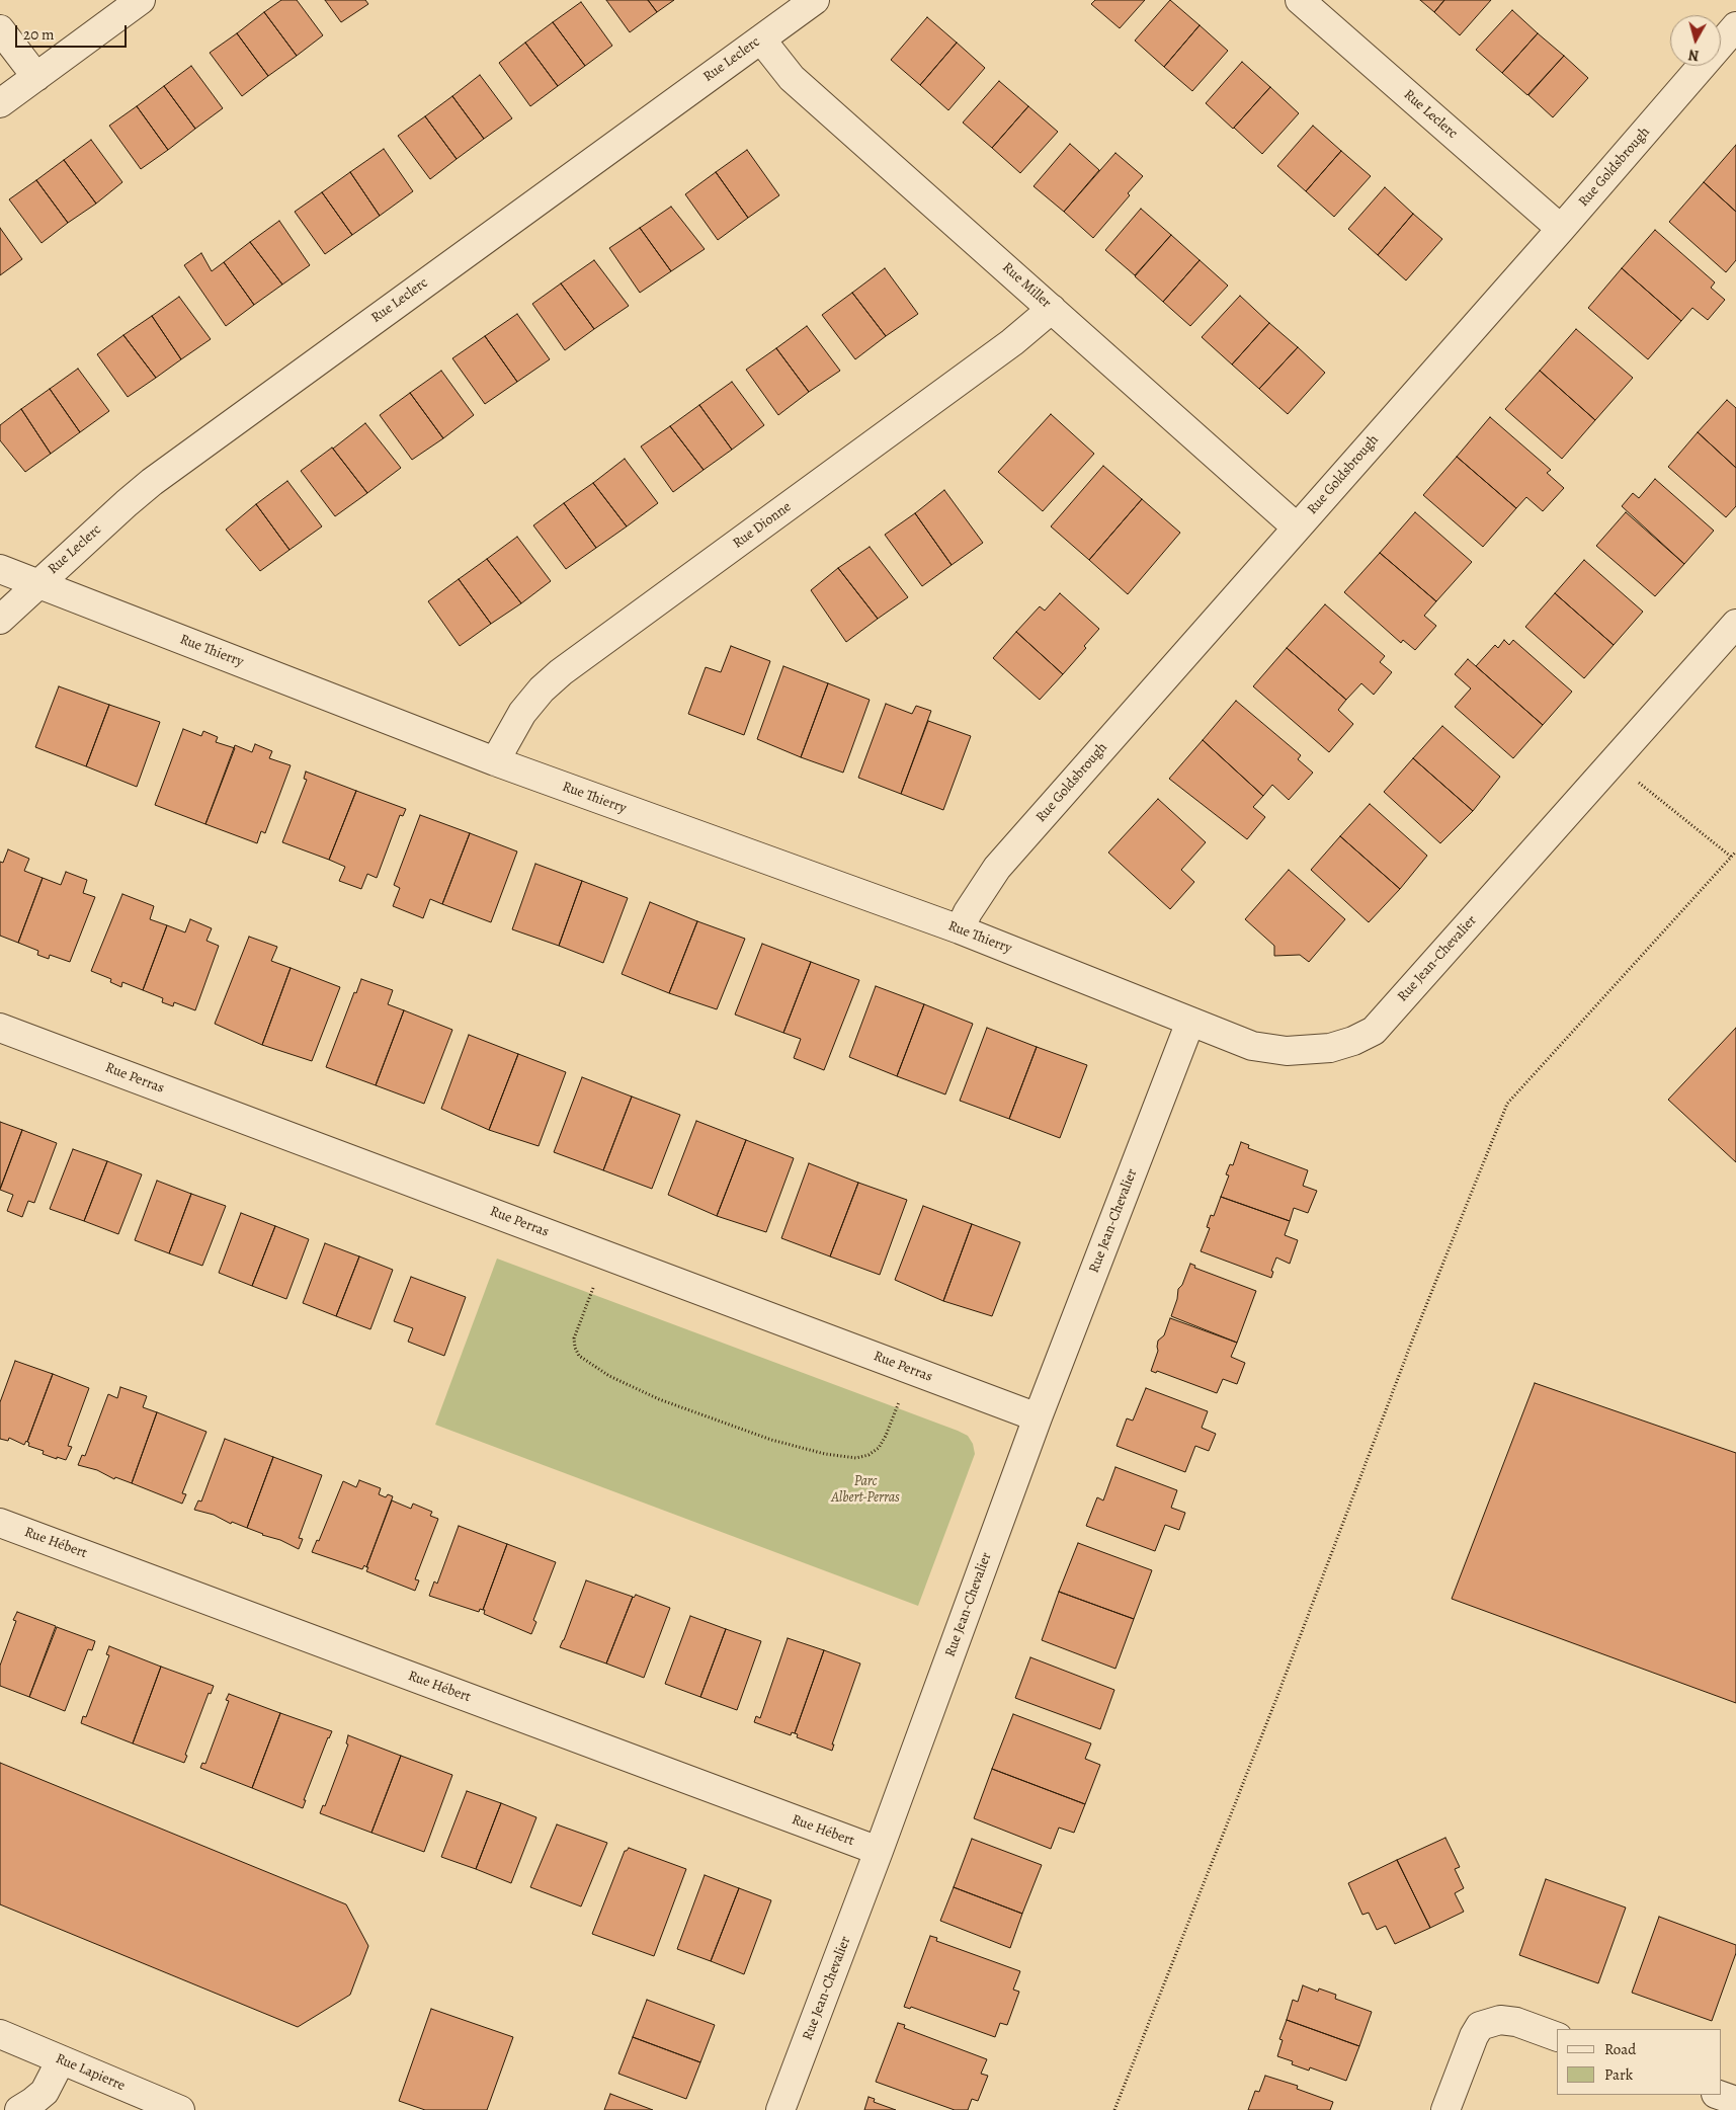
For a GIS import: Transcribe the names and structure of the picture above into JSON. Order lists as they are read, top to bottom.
{
  "streets": {
    "street": [
      "Rue Leclerc",
      "Rue Goldsbrough",
      "Rue Miller",
      "Rue Dionne",
      "Rue Thierry",
      "Rue Jean-Chevalier",
      "Rue Perras",
      "Rue Hébert",
      "Rue Lapierre"
    ]
  },
  "crossings": [
    ["Rue Leclerc", "Rue Goldsbrough"],
    ["Rue Leclerc", "Rue Miller"],
    ["Rue Leclerc", "Rue Thierry"],
    ["Rue Goldsbrough", "Rue Miller"],
    ["Rue Goldsbrough", "Rue Thierry"],
    ["Rue Miller", "Rue Dionne"],
    ["Rue Dionne", "Rue Thierry"],
    ["Rue Thierry", "Rue Jean-Chevalier"],
    ["Rue Jean-Chevalier", "Rue Perras"],
    ["Rue Jean-Chevalier", "Rue Hébert"]
  ],
  "parks": ["Parc Albert-Perras"],
  "legend": ["Road", "Park"],
  "scale_bar": "20 m",
  "north": "bottom"
}
